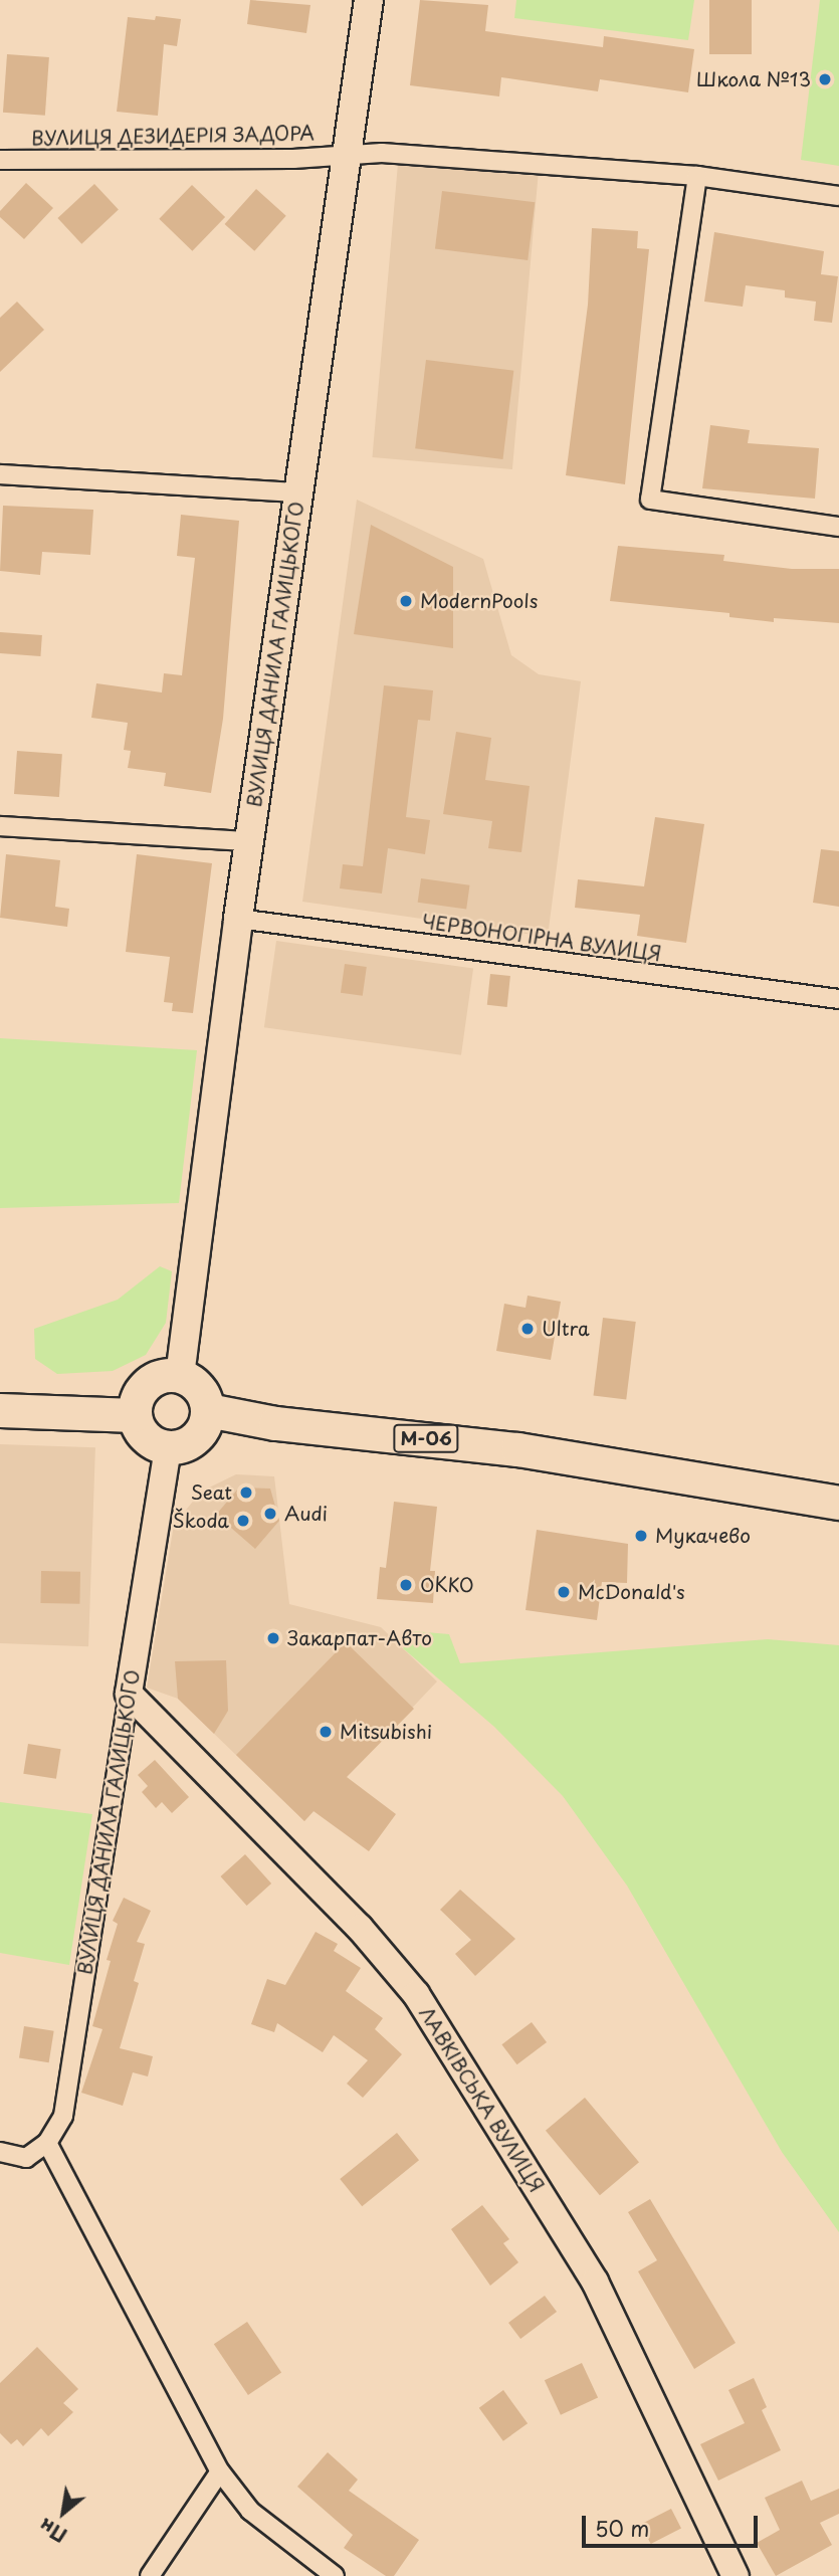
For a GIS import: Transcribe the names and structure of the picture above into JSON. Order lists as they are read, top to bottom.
{
  "streets": {
    "highway": ["М-06"],
    "main road": ["ВУЛИЦЯ ДАНИЛА ГАЛИЦЬКОГО"],
    "street": ["ВУЛИЦЯ ДЕЗИДЕРІЯ ЗАДОРА", "ЧЕРВОНОГІРНА ВУЛИЦЯ", "ЛАВКІВСЬКА ВУЛИЦЯ"]
  },
  "crossings": [
    ["ВУЛИЦЯ ДЕЗИДЕРІЯ ЗАДОРА", "ВУЛИЦЯ ДАНИЛА ГАЛИЦЬКОГО"],
    ["ВУЛИЦЯ ДАНИЛА ГАЛИЦЬКОГО", "ЧЕРВОНОГІРНА ВУЛИЦЯ"],
    ["ВУЛИЦЯ ДАНИЛА ГАЛИЦЬКОГО", "М-06"],
    ["ВУЛИЦЯ ДАНИЛА ГАЛИЦЬКОГО", "ЛАВКІВСЬКА ВУЛИЦЯ"]
  ],
  "places": [
    "Школа №13",
    "ModernPools",
    "Ultra",
    "Seat",
    "Audi",
    "Škoda",
    "Мукачево",
    "ОККО",
    "McDonald's",
    "Закарпат-Авто",
    "Mitsubishi"
  ],
  "scale_bar": "50 m",
  "north": "bottom left"
}
